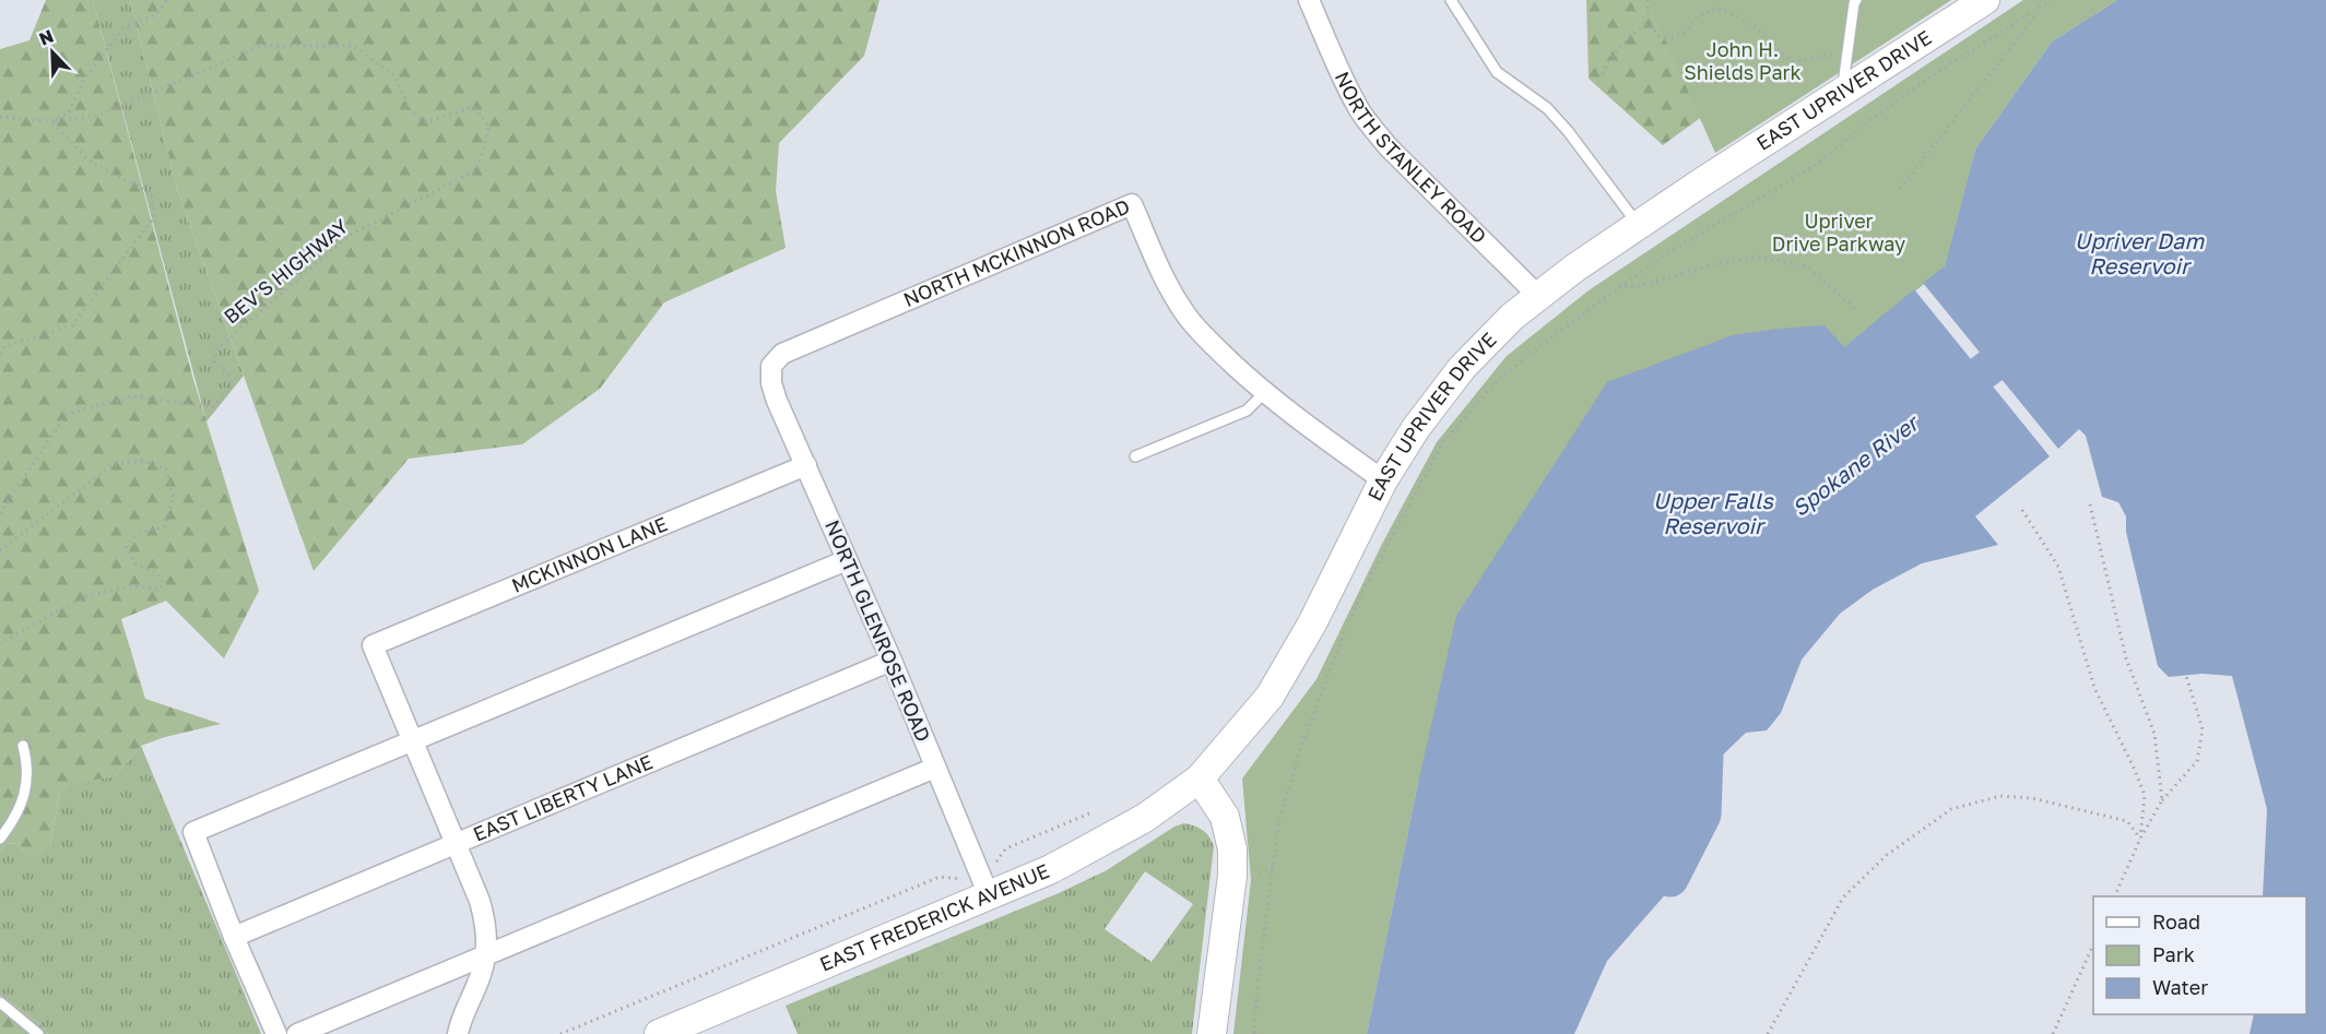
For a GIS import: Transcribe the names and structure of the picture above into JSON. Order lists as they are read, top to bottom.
{
  "streets": {
    "main road": ["EAST UPRIVER DRIVE", "EAST FREDERICK AVENUE"],
    "street": [
      "NORTH STANLEY ROAD",
      "NORTH MCKINNON ROAD",
      "MCKINNON LANE",
      "NORTH GLENROSE ROAD",
      "EAST LIBERTY LANE"
    ],
    "path": ["BEV'S HIGHWAY"]
  },
  "crossings": [
    ["EAST UPRIVER DRIVE", "NORTH STANLEY ROAD"],
    ["EAST UPRIVER DRIVE", "NORTH MCKINNON ROAD"],
    ["EAST UPRIVER DRIVE", "EAST FREDERICK AVENUE"],
    ["NORTH MCKINNON ROAD", "NORTH GLENROSE ROAD"],
    ["MCKINNON LANE", "NORTH GLENROSE ROAD"],
    ["NORTH GLENROSE ROAD", "EAST LIBERTY LANE"],
    ["NORTH GLENROSE ROAD", "EAST FREDERICK AVENUE"]
  ],
  "water": ["Upriver Dam Reservoir", "Spokane River", "Upper Falls Reservoir"],
  "parks": ["John H. Shields Park", "Upriver Drive Parkway"],
  "legend": ["Road", "Park", "Water"],
  "north": "top left"
}
